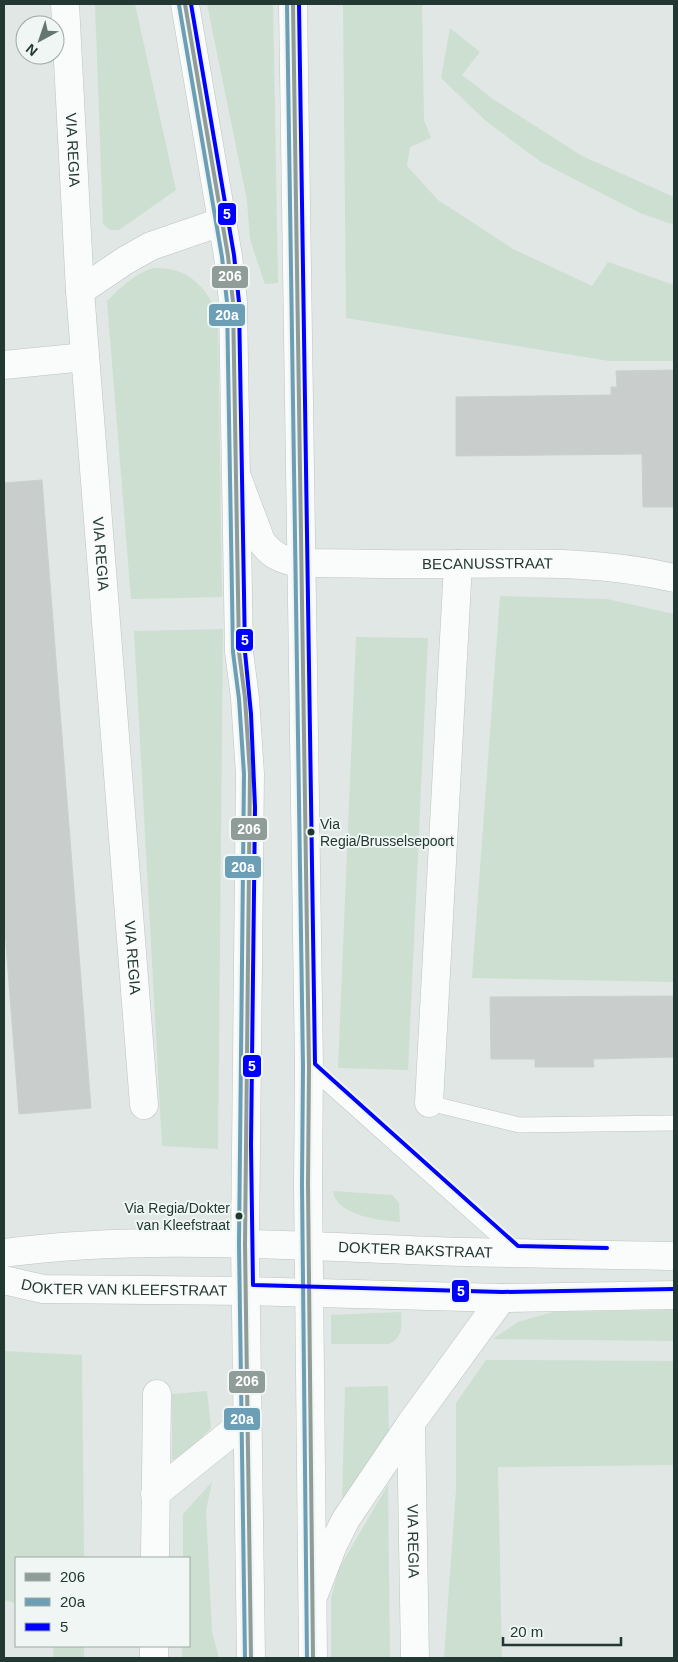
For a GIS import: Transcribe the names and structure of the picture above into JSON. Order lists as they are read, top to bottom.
{
  "streets": {
    "street": [
      "VIA REGIA",
      "BECANUSSTRAAT",
      "DOKTER BAKSTRAAT",
      "DOKTER VAN KLEEFSTRAAT"
    ]
  },
  "places": ["Via Regia/Brusselsepoort", "Via Regia/Dokter van Kleefstraat"],
  "lines": ["transit line 206", "transit line 20a", "transit line 5"],
  "legend": ["206", "20a", "5"],
  "scale_bar": "20 m",
  "north": "bottom left"
}
